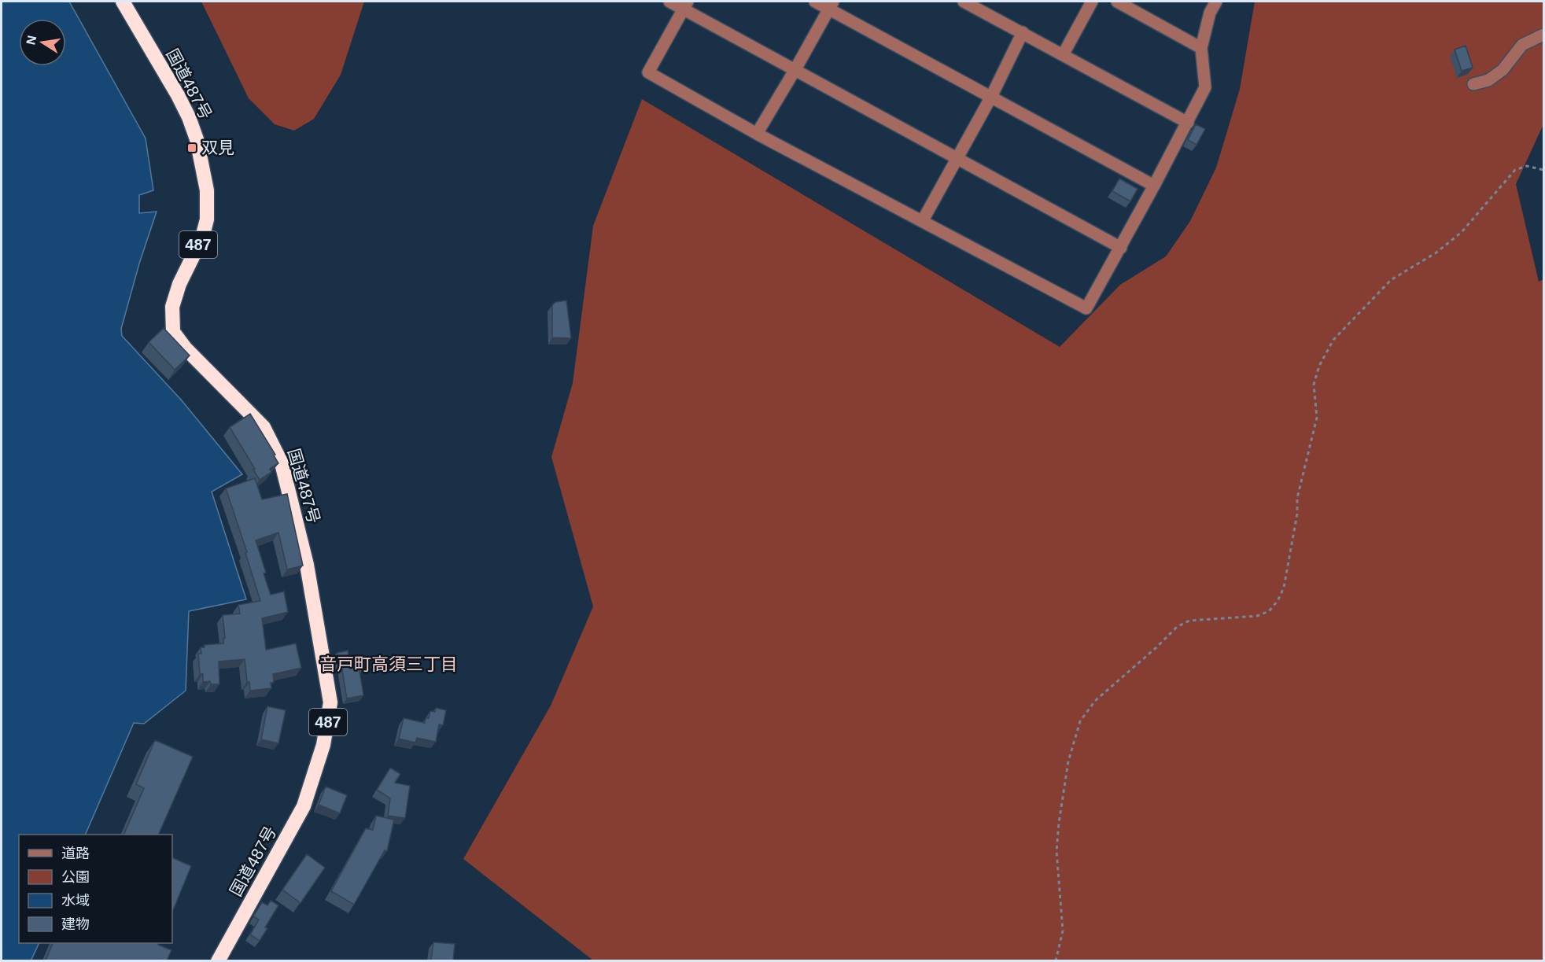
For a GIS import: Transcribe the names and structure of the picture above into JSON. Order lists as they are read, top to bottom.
{
  "streets": {
    "highway": ["国道487号", "487"]
  },
  "districts": ["音戸町高須三丁目"],
  "places": {
    "transit": ["双見"]
  },
  "legend": [
    "道路",
    "公園",
    "水域",
    "建物"
  ],
  "north": "left"
}
